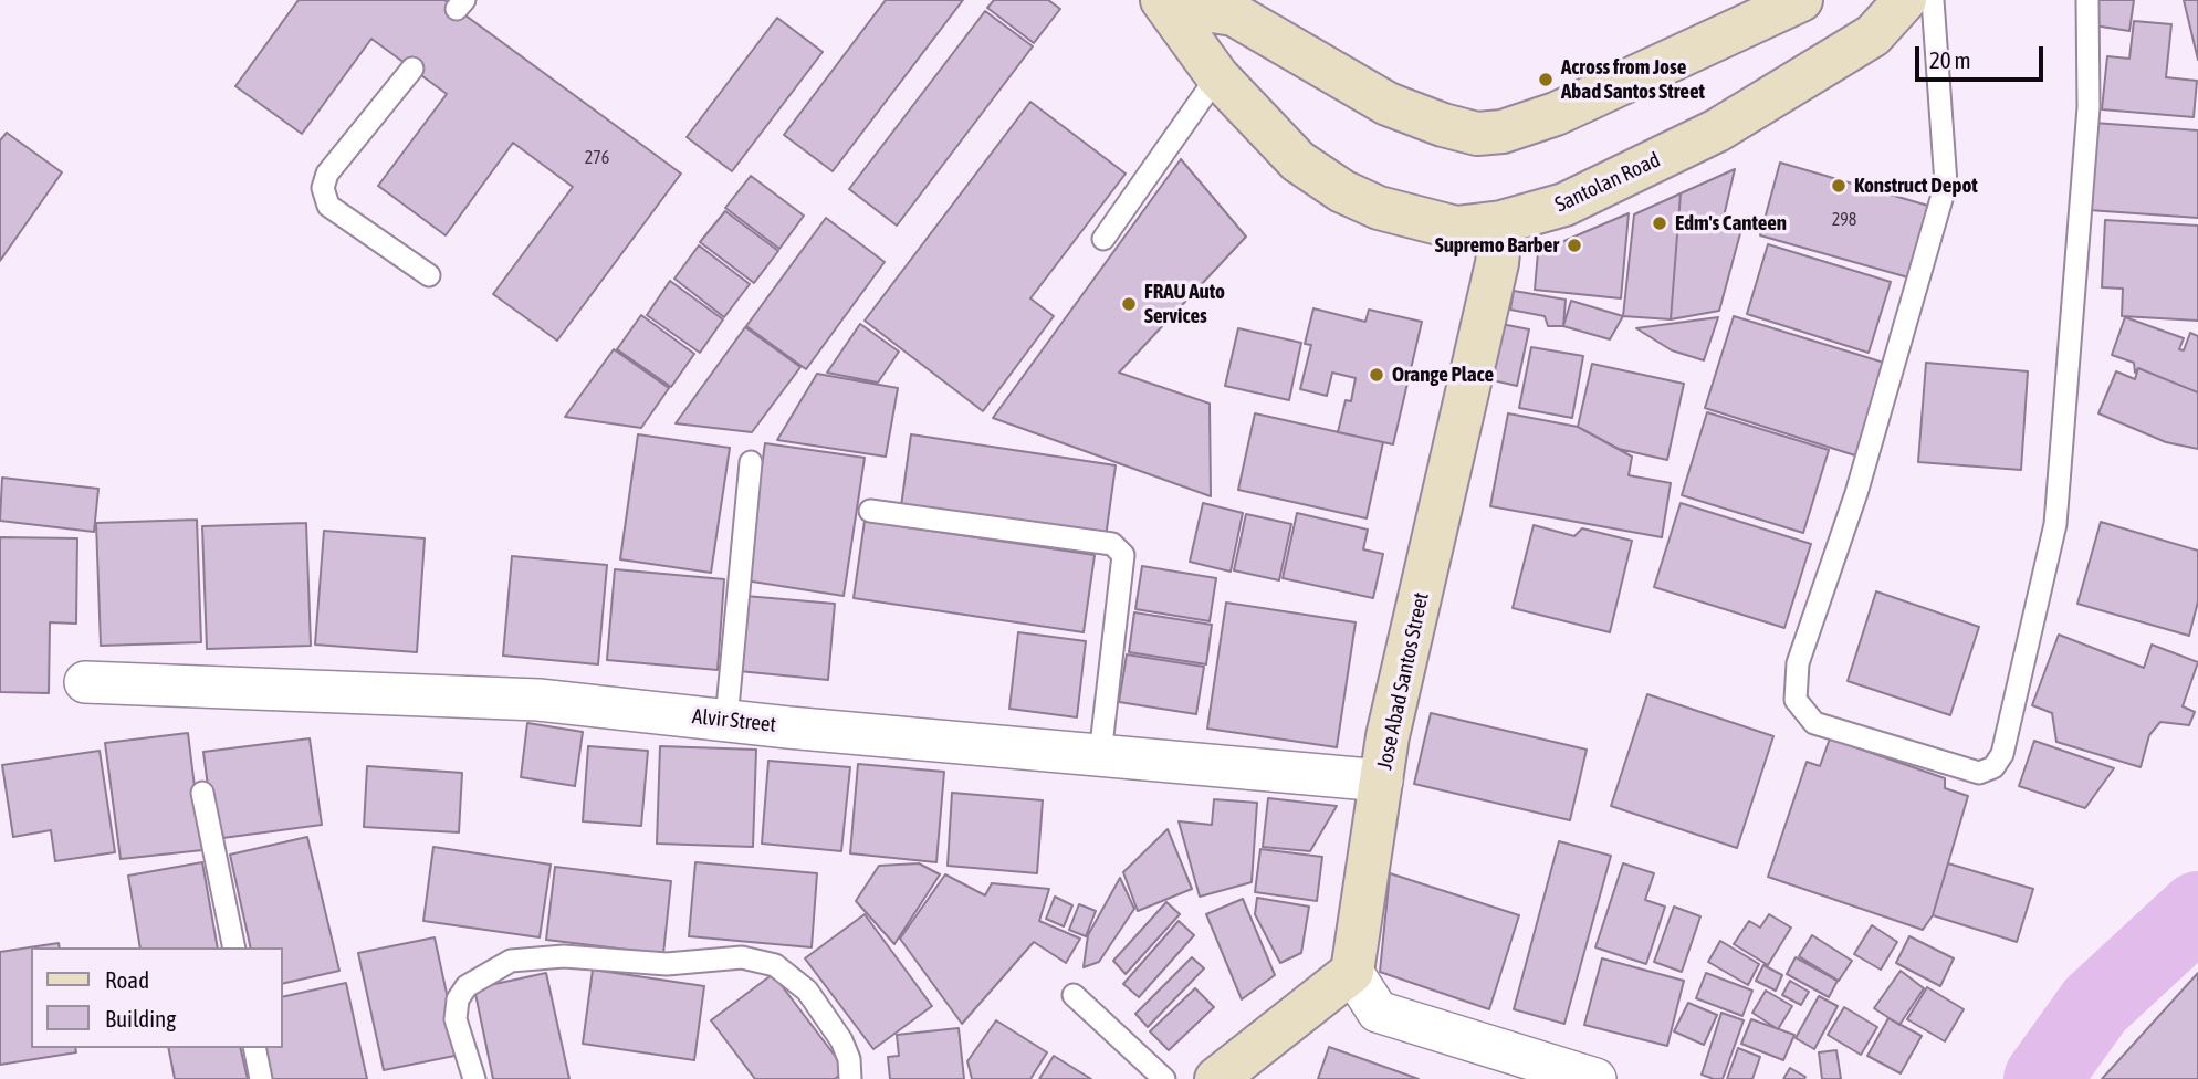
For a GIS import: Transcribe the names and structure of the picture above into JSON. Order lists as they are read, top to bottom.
{
  "streets": {
    "main road": ["Santolan Road", "Jose Abad Santos Street"],
    "street": ["Alvir Street"]
  },
  "crossings": [
    ["Santolan Road", "Jose Abad Santos Street"],
    ["Jose Abad Santos Street", "Alvir Street"]
  ],
  "places": [
    "Across from Jose Abad Santos Street",
    "Konstruct Depot",
    "Edm's Canteen",
    "Supremo Barber",
    "FRAU Auto Services",
    "Orange Place"
  ],
  "house_numbers": ["276", "298"],
  "legend": ["Road", "Building"],
  "scale_bar": "20 m"
}
